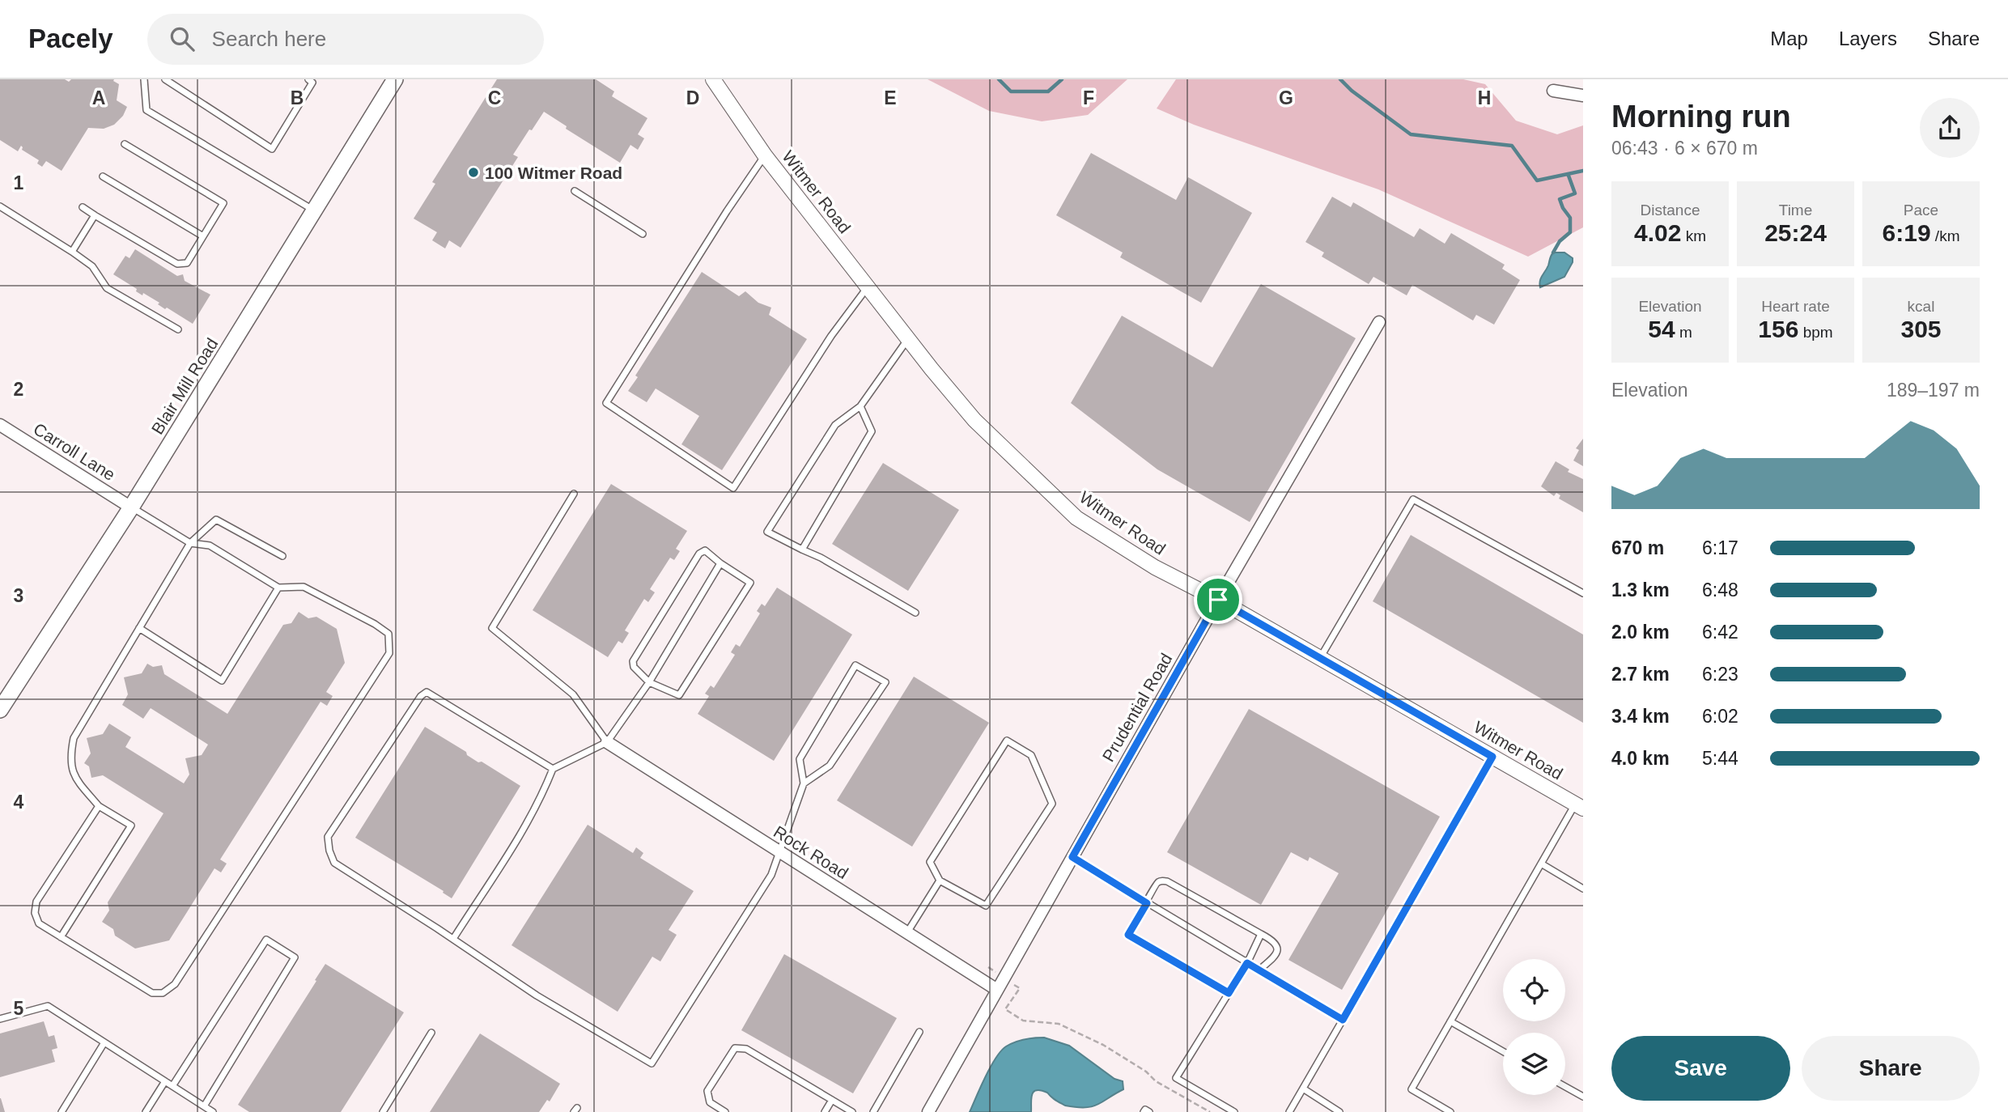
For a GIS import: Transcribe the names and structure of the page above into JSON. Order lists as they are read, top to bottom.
{
  "streets": {
    "main road": ["Blair Mill Road"],
    "street": [
      "Witmer Road",
      "Carroll Lane",
      "Prudential Road",
      "Rock Road"
    ]
  },
  "crossings": [
    ["Witmer Road", "Prudential Road"],
    ["Blair Mill Road", "Carroll Lane"],
    ["Prudential Road", "Rock Road"]
  ],
  "places": ["100 Witmer Road"],
  "page": {
    "header": "Pacely",
    "search": "Search here",
    "nav": ["Map", "Layers", "Share"],
    "heading": ["Morning run", "06:43 · 6 × 670 m"],
    "stats": [
      ["Distance", "4.02 km"],
      ["Time", "25:24"],
      ["Pace", "6:19 /km"],
      ["Elevation", "54 m"],
      ["Heart rate", "156 bpm"],
      ["kcal", "305"]
    ],
    "chart": ["Elevation", "189–197 m"],
    "list": [
      {
        "name": "670 m",
        "note": "6:17"
      },
      {
        "name": "1.3 km",
        "note": "6:48"
      },
      {
        "name": "2.0 km",
        "note": "6:42"
      },
      {
        "name": "2.7 km",
        "note": "6:23"
      },
      {
        "name": "3.4 km",
        "note": "6:02"
      },
      {
        "name": "4.0 km",
        "note": "5:44"
      }
    ],
    "buttons": ["Save", "Share"]
  },
  "grid": {
    "columns": [
      "A",
      "B",
      "C",
      "D",
      "E",
      "F",
      "G",
      "H"
    ],
    "rows": [
      "1",
      "2",
      "3",
      "4",
      "5"
    ]
  }
}
